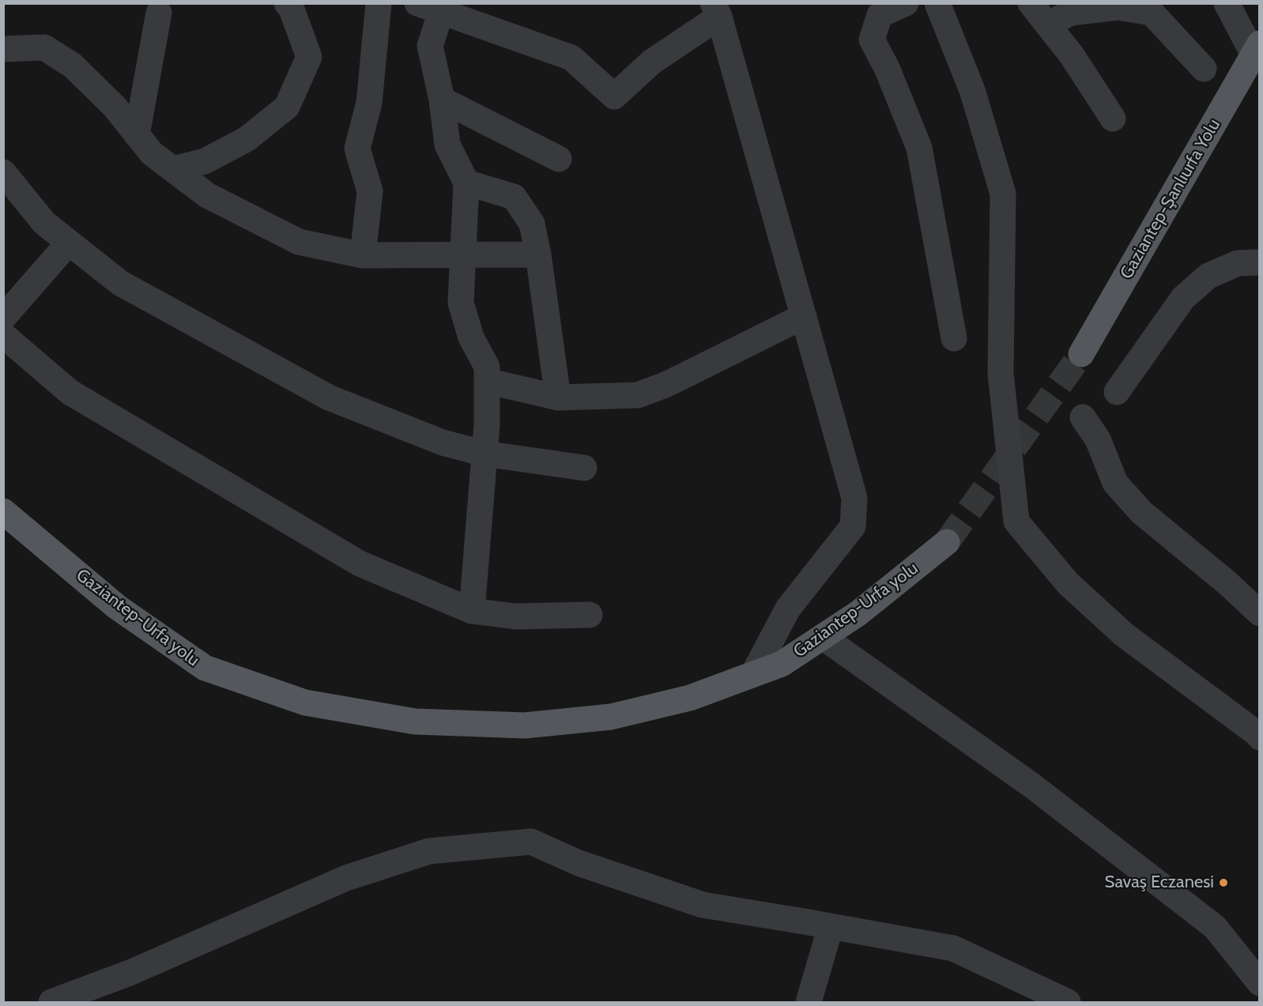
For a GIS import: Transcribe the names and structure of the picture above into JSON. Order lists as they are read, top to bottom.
{
  "streets": {
    "main road": ["Gaziantep-Şanlıurfa Yolu", "Gaziantep-Urfa yolu"]
  },
  "places": ["Savaş Eczanesi"]
}
